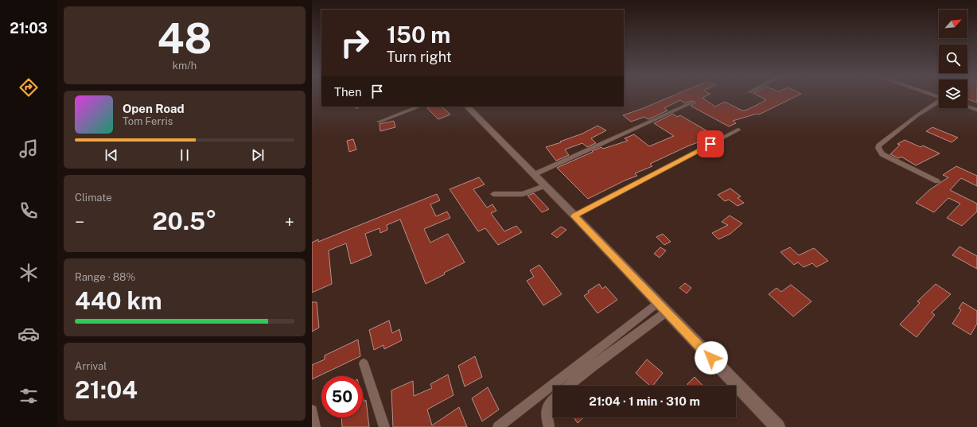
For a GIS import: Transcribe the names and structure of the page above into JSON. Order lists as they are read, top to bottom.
{
  "north": "top right",
  "page": {
    "tabs": "21:03",
    "tile": [
      ["48", "km/h"],
      "Climate",
      ["Range · 88%", "440 km"],
      ["Arrival", "21:04"]
    ],
    "turn": ["150 m", "Turn right"],
    "then": "Then",
    "song": ["Open Road", "Tom Ferris"],
    "heat": ["−", "20.5°", "+"],
    "limit": "50",
    "trip": "21:04 · 1 min · 310 m"
  }
}
